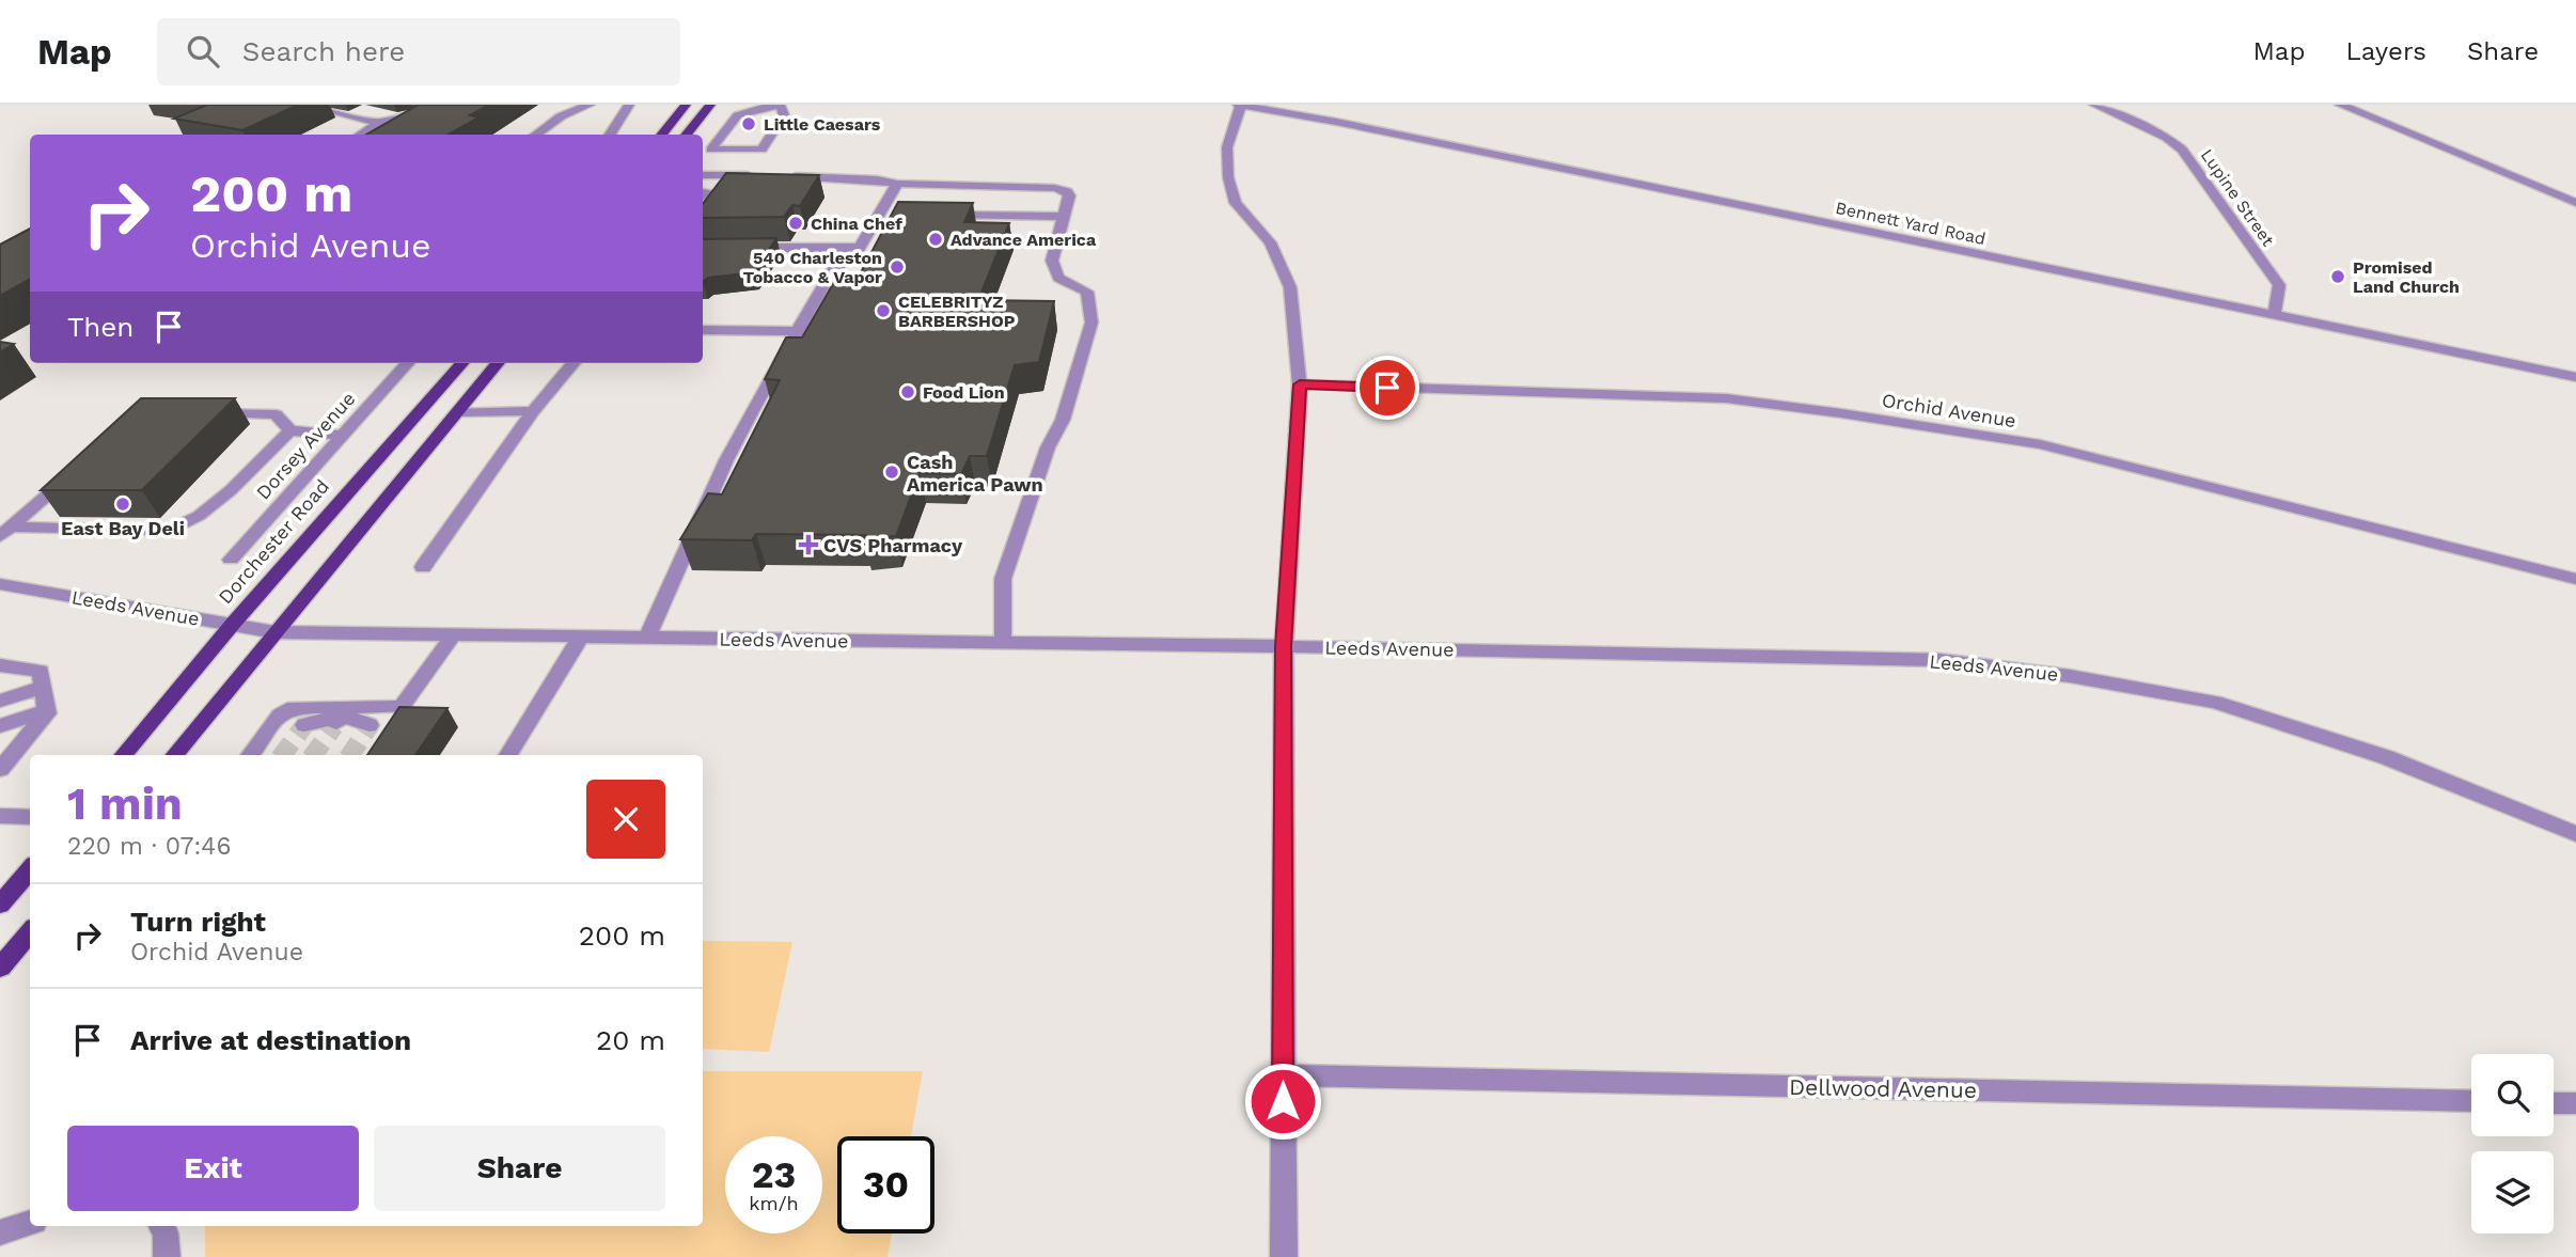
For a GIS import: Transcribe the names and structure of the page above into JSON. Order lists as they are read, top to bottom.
{
  "streets": {
    "main road": ["Dorchester Road"],
    "street": [
      "Lupine Street",
      "Bennett Yard Road",
      "Orchid Avenue",
      "Dorsey Avenue",
      "Leeds Avenue",
      "Dellwood Avenue"
    ]
  },
  "crossings": [
    ["Lupine Street", "Bennett Yard Road"],
    ["Dorchester Road", "Leeds Avenue"]
  ],
  "places": {
    "other": [
      "Little Caesars",
      "China Chef",
      "Advance America",
      "540 Charleston Tobacco & Vapor",
      "Promised Land Church",
      "CELEBRITYZ BARBERSHOP",
      "Food Lion",
      "Cash America Pawn",
      "East Bay Deli"
    ],
    "health": ["CVS Pharmacy"]
  },
  "page": {
    "header": "Map",
    "search": "Search here",
    "nav": ["Map", "Layers", "Share"],
    "turn": ["200 m", "Orchid Avenue"],
    "then": "Then",
    "heading": ["1 min", "220 m · 07:46"],
    "list": [
      {
        "name": "Turn right",
        "note": "Orchid Avenue",
        "value": "200 m"
      },
      {
        "name": "Arrive at destination",
        "value": "20 m"
      }
    ],
    "buttons": ["Exit", "Share"],
    "speed": "23 km/h",
    "limit": "30"
  }
}
